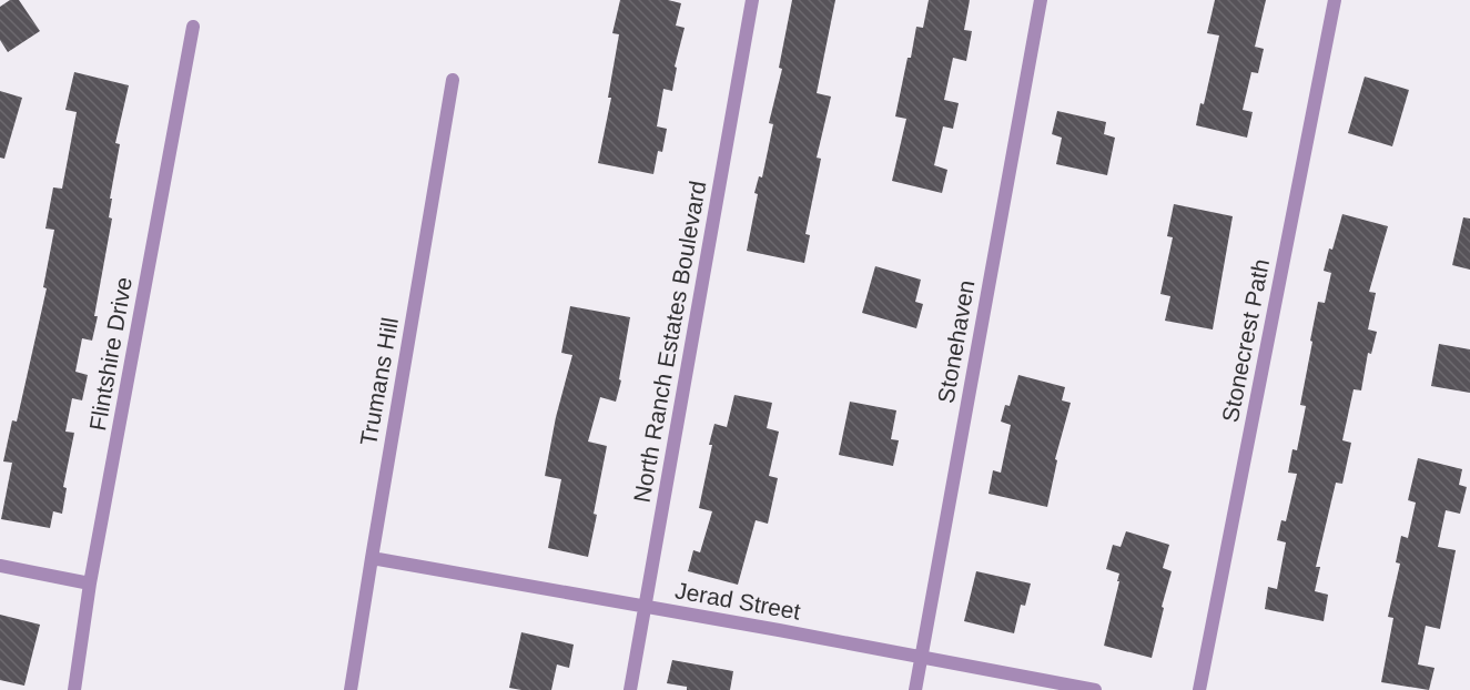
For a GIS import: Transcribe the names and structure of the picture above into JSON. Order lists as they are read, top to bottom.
{
  "streets": {
    "street": [
      "Stonecrest Path",
      "North Ranch Estates Boulevard",
      "Stonehaven",
      "Flintshire Drive",
      "Trumans Hill",
      "Jerad Street"
    ]
  },
  "crossings": [
    ["North Ranch Estates Boulevard", "Jerad Street"],
    ["Stonehaven", "Jerad Street"],
    ["Trumans Hill", "Jerad Street"]
  ]
}
